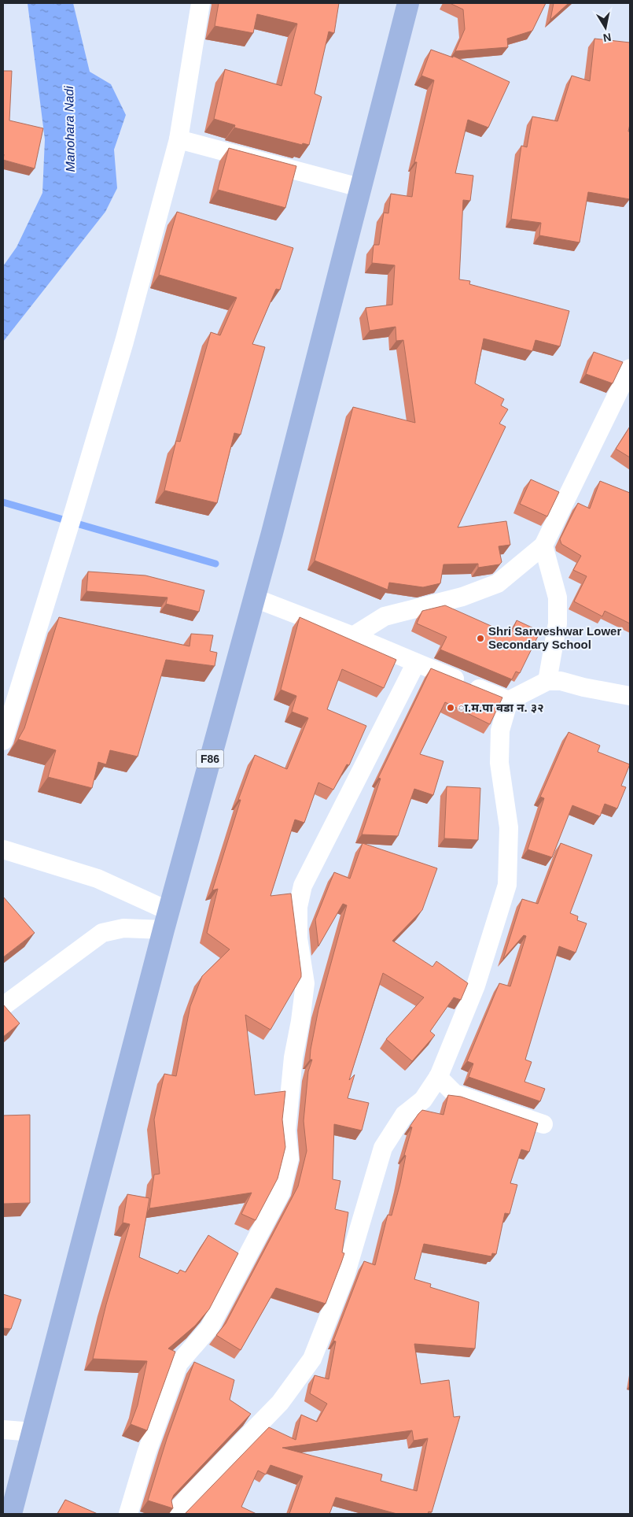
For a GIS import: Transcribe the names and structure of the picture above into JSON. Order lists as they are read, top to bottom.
{
  "streets": {
    "main road": ["F86"]
  },
  "water": ["Manohara Nadi"],
  "places": ["Shri Sarweshwar Lower Secondary School", "ा.म.पा वडा न. ३२"],
  "north": "bottom"
}
